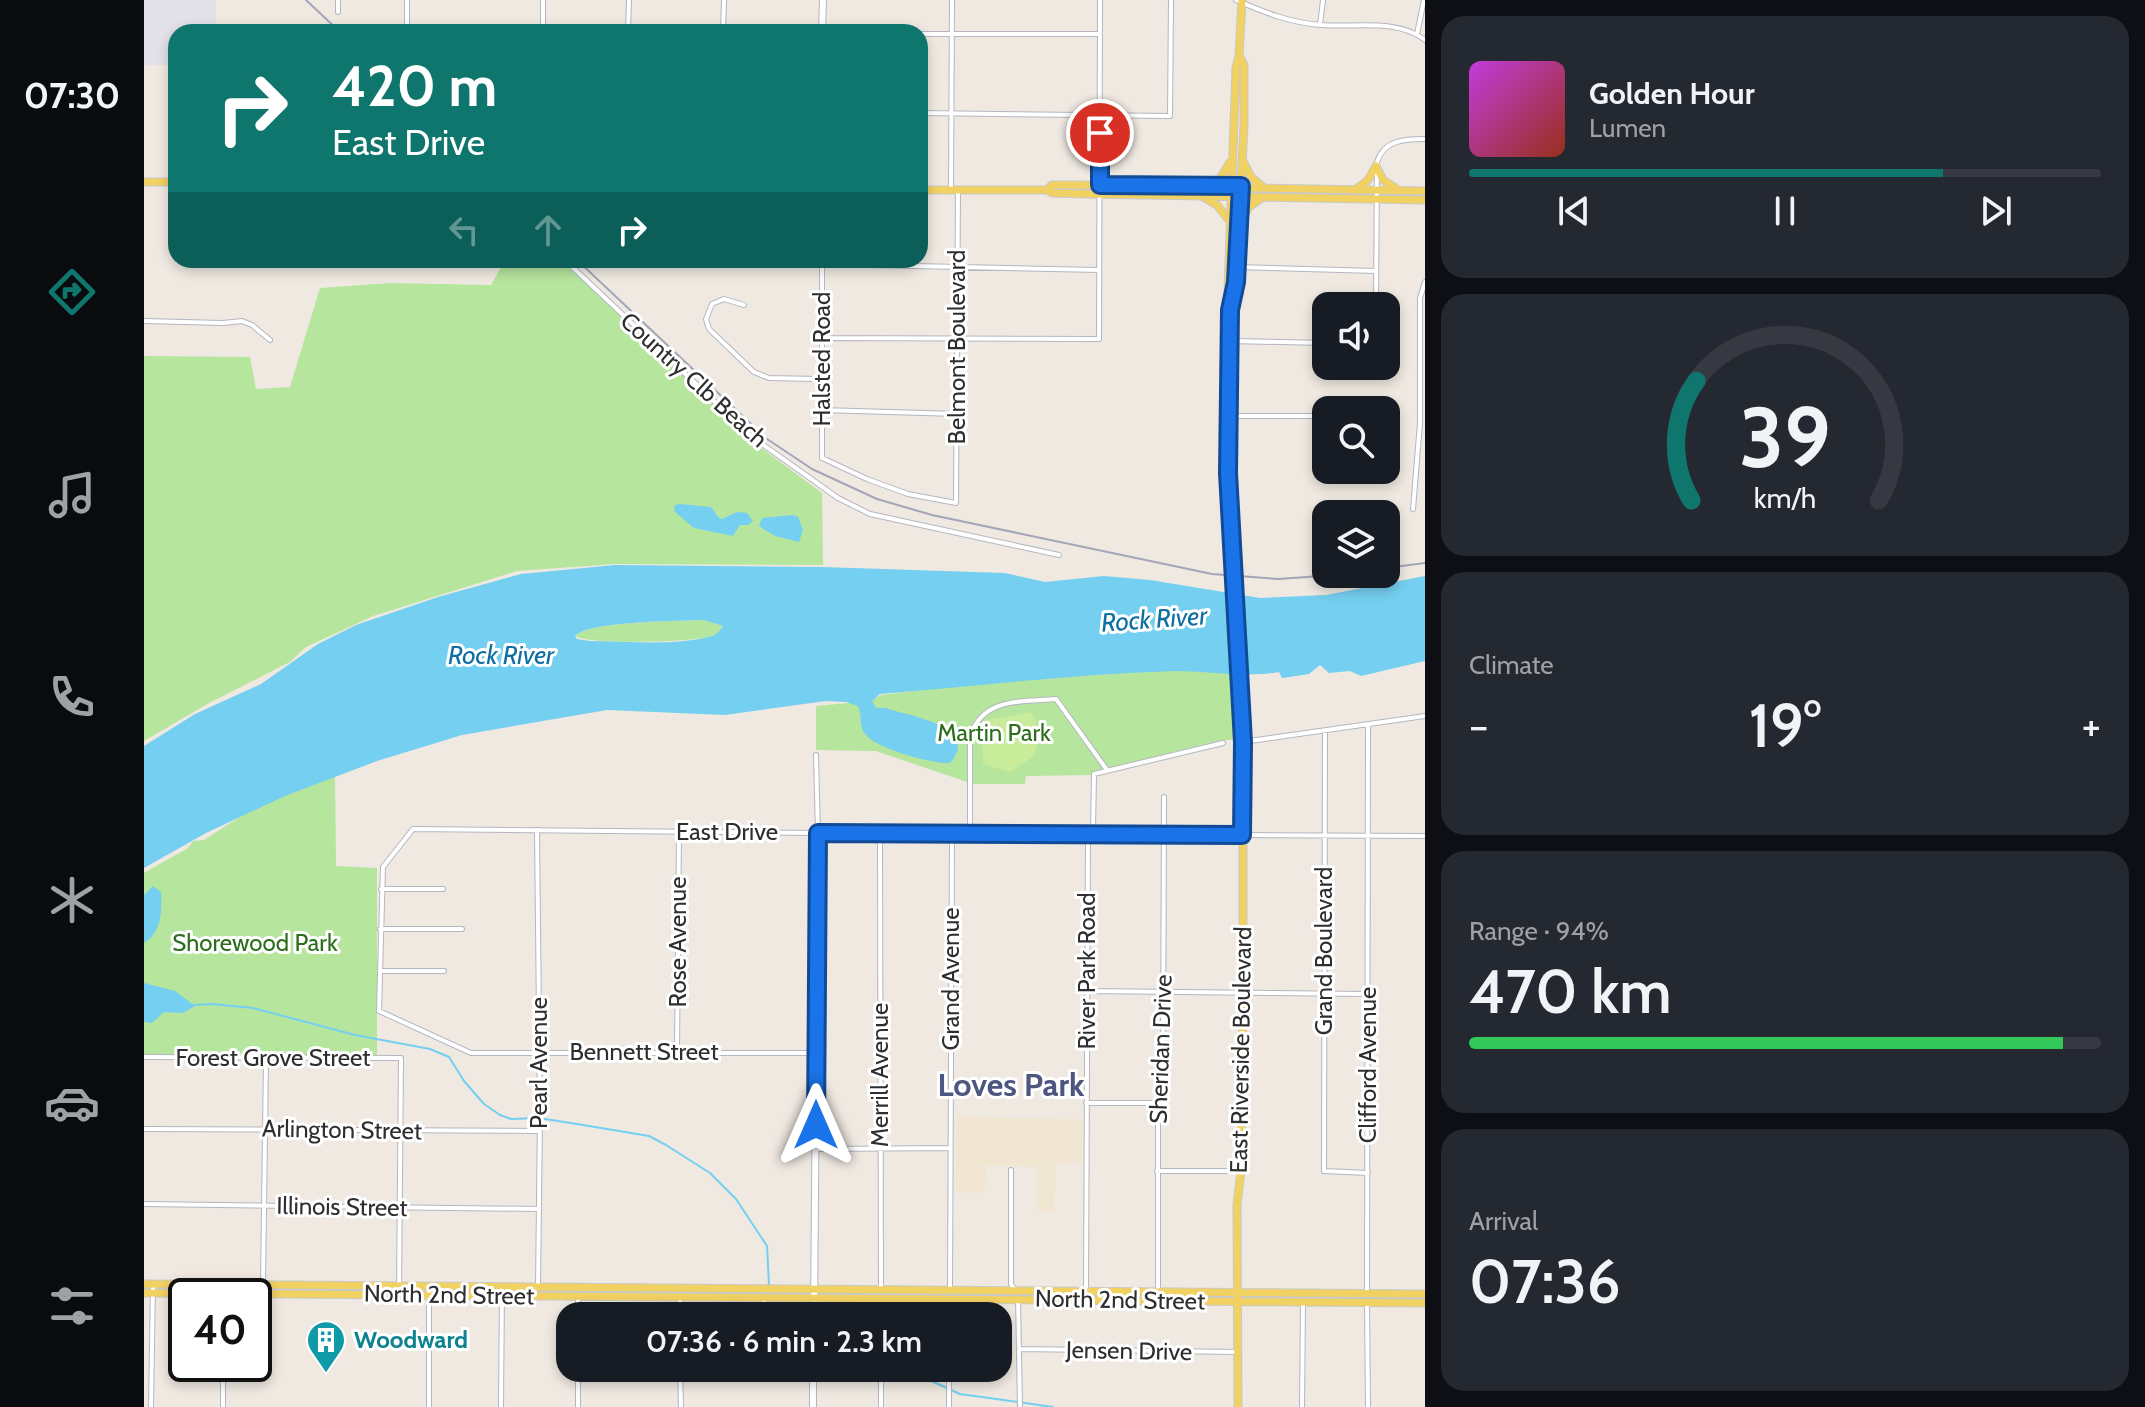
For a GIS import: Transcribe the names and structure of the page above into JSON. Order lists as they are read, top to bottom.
{
  "streets": {
    "main road": ["East Riverside Boulevard", "North 2nd Street"],
    "street": [
      "Belmont Boulevard",
      "Halsted Road",
      "Country Clb Beach",
      "East Drive",
      "Rose Avenue",
      "Grand Boulevard",
      "River Park Road",
      "Grand Avenue",
      "Sheridan Drive",
      "Bennett Street",
      "Forest Grove Street",
      "Pearl Avenue",
      "Clifford Avenue",
      "Merrill Avenue",
      "Arlington Street",
      "Illinois Street",
      "Jensen Drive"
    ]
  },
  "crossings": [
    ["Belmont Boulevard", "Halsted Road"],
    ["East Drive", "Rose Avenue"],
    ["East Drive", "Grand Boulevard"],
    ["East Drive", "River Park Road"],
    ["East Drive", "Grand Avenue"],
    ["East Drive", "Sheridan Drive"],
    ["East Drive", "East Riverside Boulevard"],
    ["East Drive", "Pearl Avenue"],
    ["East Drive", "Clifford Avenue"],
    ["East Drive", "Merrill Avenue"],
    ["Rose Avenue", "Bennett Street"],
    ["Grand Boulevard", "Clifford Avenue"],
    ["River Park Road", "North 2nd Street"],
    ["Grand Avenue", "North 2nd Street"],
    ["Sheridan Drive", "North 2nd Street"],
    ["East Riverside Boulevard", "North 2nd Street"],
    ["East Riverside Boulevard", "Jensen Drive"],
    ["Bennett Street", "Pearl Avenue"],
    ["Forest Grove Street", "Arlington Street"],
    ["Pearl Avenue", "Arlington Street"],
    ["Pearl Avenue", "Illinois Street"],
    ["Pearl Avenue", "North 2nd Street"],
    ["Clifford Avenue", "North 2nd Street"],
    ["Merrill Avenue", "North 2nd Street"]
  ],
  "districts": ["Loves Park"],
  "water": ["Rock River"],
  "parks": ["Martin Park", "Shorewood Park"],
  "places": {
    "building": ["Woodward"]
  },
  "page": {
    "tabs": "07:30",
    "turn": ["420 m", "East Drive"],
    "song": ["Golden Hour", "Lumen"],
    "tile": [
      "Climate",
      ["Range · 94%", "470 km"],
      ["Arrival", "07:36"]
    ],
    "heat": ["−", "19°", "+"],
    "limit": "40",
    "trip": "07:36 · 6 min · 2.3 km",
    "gauge": ["39", "km/h"]
  }
}
